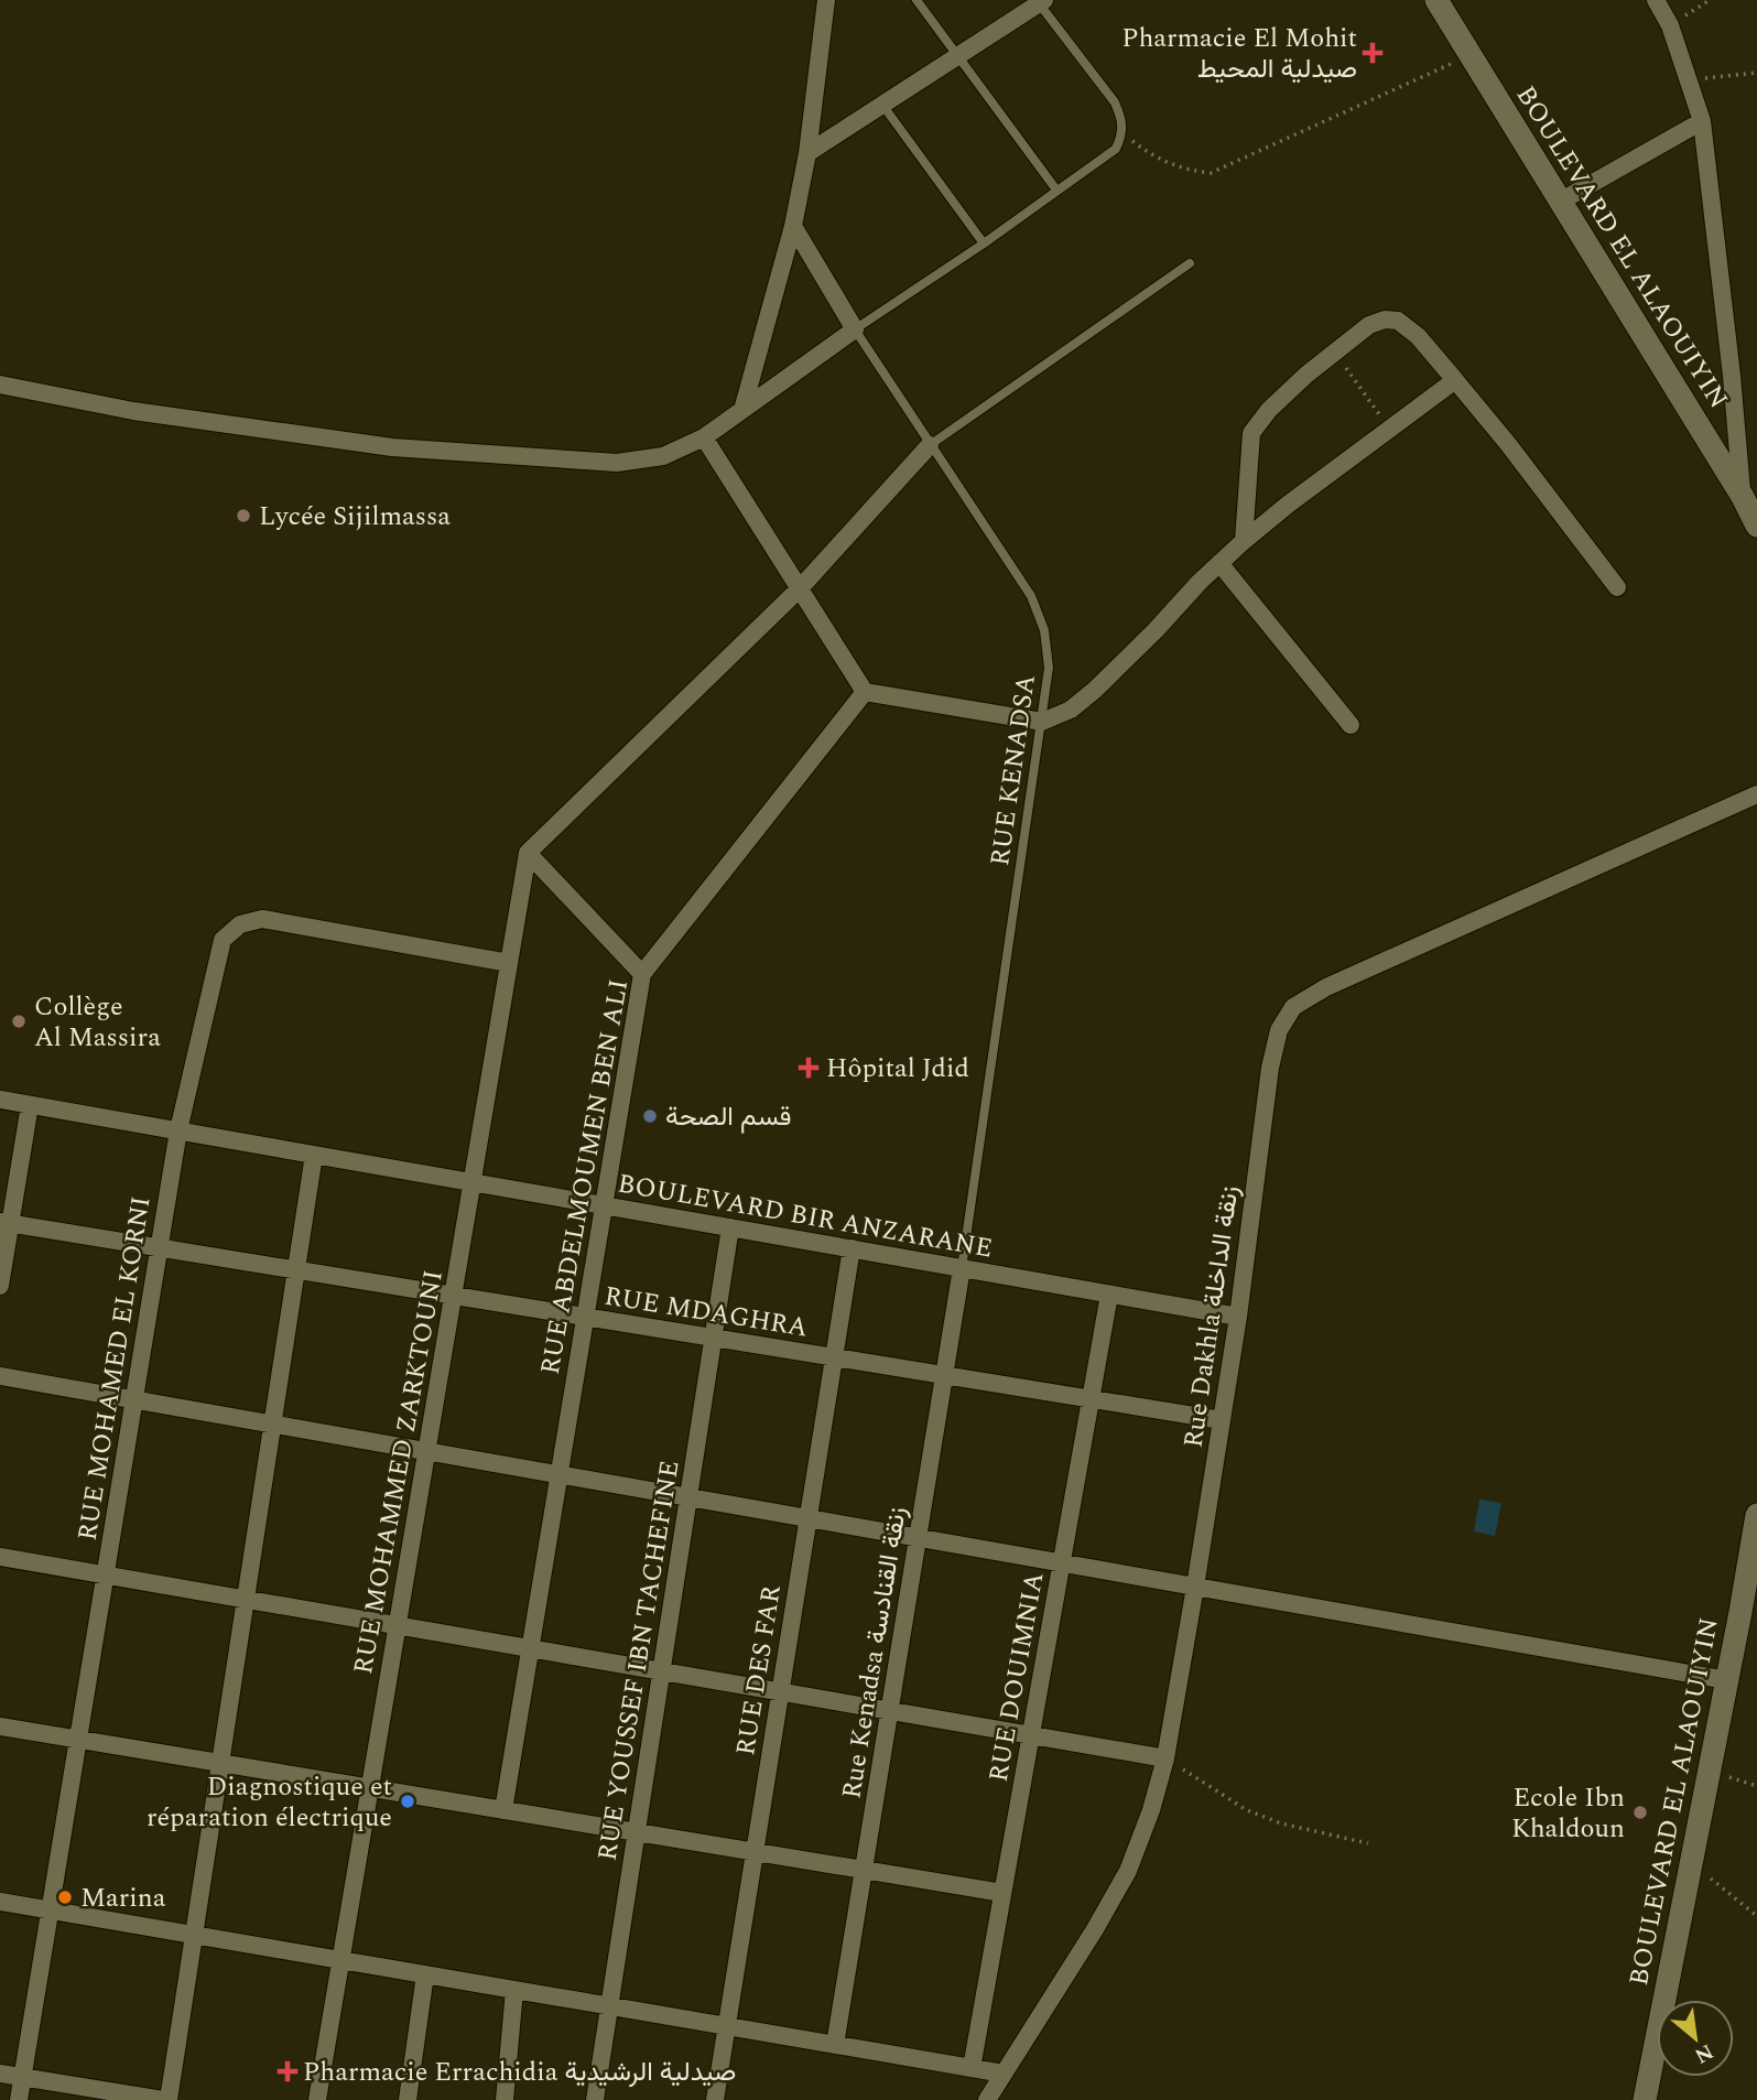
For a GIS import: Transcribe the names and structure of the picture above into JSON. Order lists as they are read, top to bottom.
{
  "streets": {
    "street": [
      "BOULEVARD EL ALAOUIYIN",
      "RUE ABDELMOUMEN BEN ALI",
      "BOULEVARD BIR ANZARANE",
      "RUE MDAGHRA",
      "Rue Dakhla زنقة الداخلة",
      "RUE MOHAMED EL KORNI",
      "RUE MOHAMMED ZARKTOUNI",
      "Rue Kenadsa زنقة القنادسة",
      "RUE YOUSSEF IBN TACHEFINE",
      "RUE DES FAR",
      "RUE DOUIMNIA"
    ],
    "lane": ["RUE KENADSA"]
  },
  "crossings": [
    ["RUE KENADSA", "BOULEVARD BIR ANZARANE"],
    ["RUE KENADSA", "Rue Kenadsa زنقة القنادسة"],
    ["RUE ABDELMOUMEN BEN ALI", "BOULEVARD BIR ANZARANE"],
    ["RUE ABDELMOUMEN BEN ALI", "RUE MDAGHRA"],
    ["BOULEVARD BIR ANZARANE", "Rue Dakhla زنقة الداخلة"],
    ["BOULEVARD BIR ANZARANE", "RUE MOHAMED EL KORNI"],
    ["BOULEVARD BIR ANZARANE", "RUE MOHAMMED ZARKTOUNI"],
    ["BOULEVARD BIR ANZARANE", "Rue Kenadsa زنقة القنادسة"],
    ["BOULEVARD BIR ANZARANE", "RUE YOUSSEF IBN TACHEFINE"],
    ["BOULEVARD BIR ANZARANE", "RUE DES FAR"],
    ["BOULEVARD BIR ANZARANE", "RUE DOUIMNIA"],
    ["RUE MDAGHRA", "Rue Dakhla زنقة الداخلة"],
    ["RUE MDAGHRA", "RUE MOHAMED EL KORNI"],
    ["RUE MDAGHRA", "RUE MOHAMMED ZARKTOUNI"],
    ["RUE MDAGHRA", "Rue Kenadsa زنقة القنادسة"],
    ["RUE MDAGHRA", "RUE YOUSSEF IBN TACHEFINE"],
    ["RUE MDAGHRA", "RUE DES FAR"],
    ["RUE MDAGHRA", "RUE DOUIMNIA"],
    ["RUE MOHAMED EL KORNI", "RUE MOHAMMED ZARKTOUNI"]
  ],
  "places": {
    "health": ["Pharmacie El Mohit صيدلية المحيط", "Hôpital Jdid", "Pharmacie Errachidia صيدلية الرشيدية"],
    "other": [
      "Lycée Sijilmassa",
      "Collège Al Massira",
      "قسم الصحة",
      "Diagnostique et réparation électrique",
      "Ecole Ibn Khaldoun",
      "Marina"
    ]
  },
  "north": "bottom right"
}
